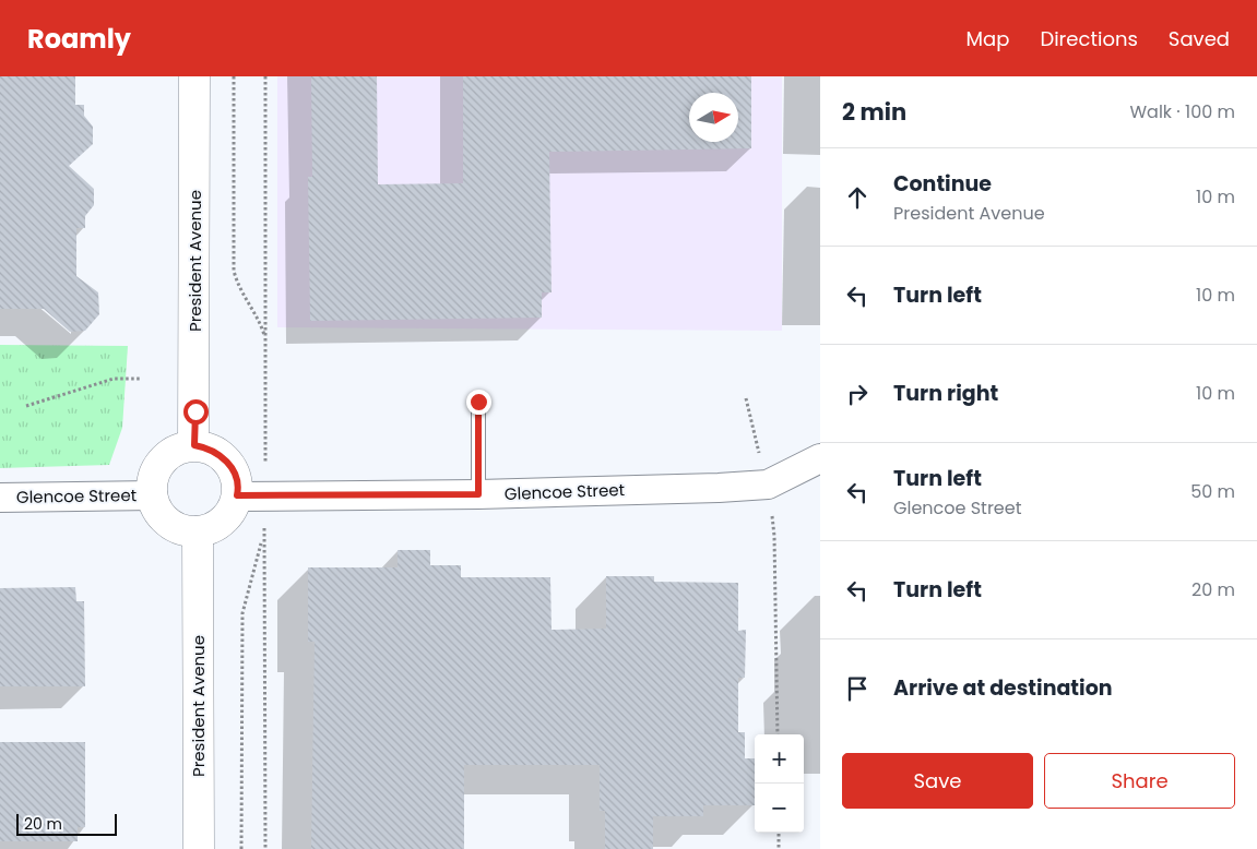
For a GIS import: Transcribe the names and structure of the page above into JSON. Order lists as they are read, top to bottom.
{
  "streets": {
    "street": ["President Avenue", "Glencoe Street"]
  },
  "crossings": [
    ["President Avenue", "Glencoe Street"]
  ],
  "scale_bar": "20 m",
  "north": "right",
  "page": {
    "header": "Roamly",
    "nav": ["Map", "Directions", "Saved"],
    "heading": ["2 min", "Walk · 100 m"],
    "list": [
      ["Continue", "President Avenue", "10 m"],
      ["Turn left", "10 m"],
      ["Turn right", "10 m"],
      ["Turn left", "Glencoe Street", "50 m"],
      ["Turn left", "20 m"],
      "Arrive at destination"
    ],
    "map_buttons": ["+", "−"],
    "buttons": ["Save", "Share"],
    "scale": "20 m"
  }
}
